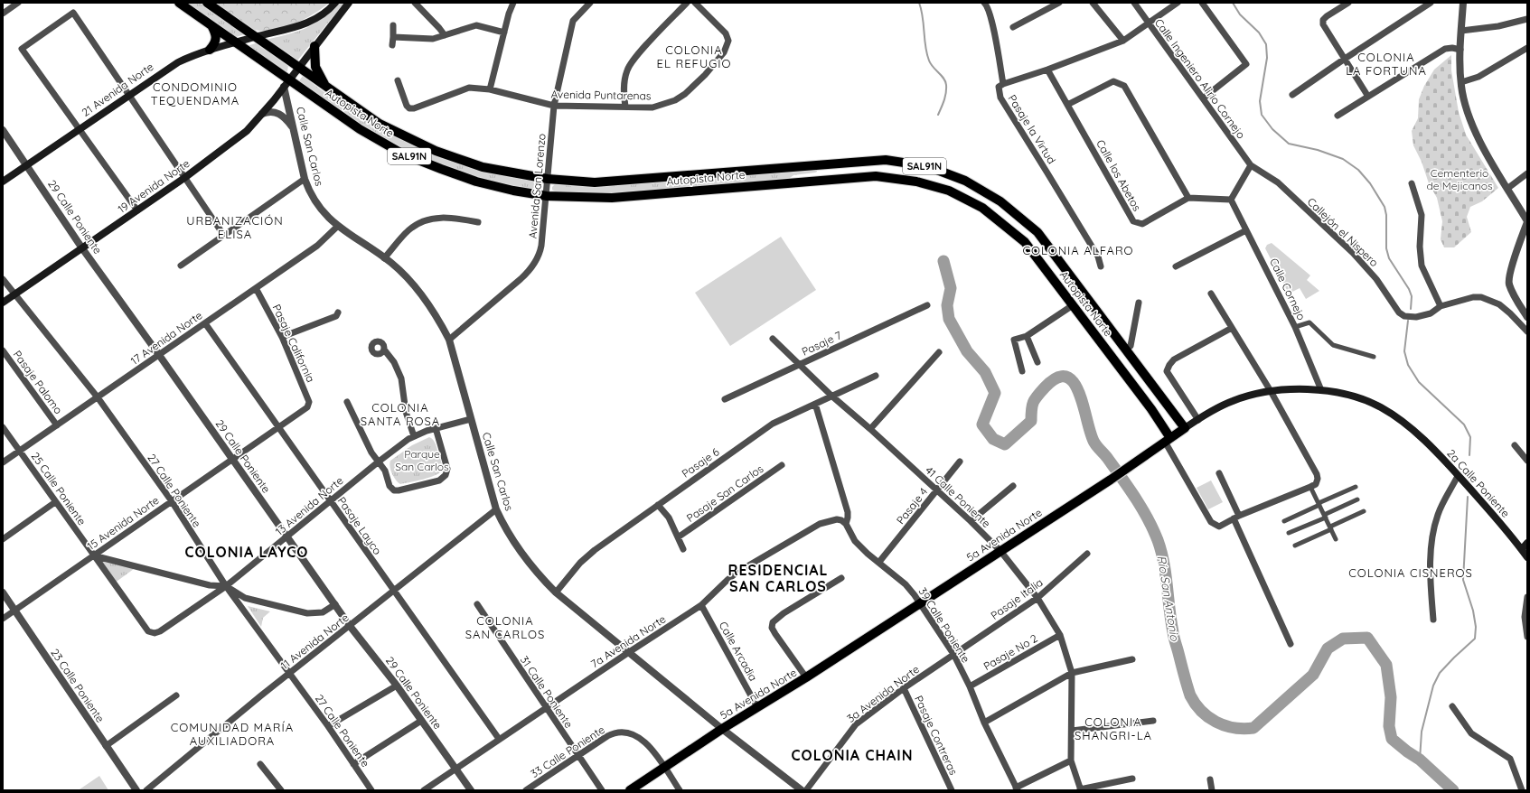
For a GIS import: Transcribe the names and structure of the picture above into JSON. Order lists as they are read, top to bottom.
{
  "streets": {
    "main road": [
      "21 Avenida Norte",
      "Autopista Norte",
      "SAL91N",
      "19 Avenida Norte",
      "2a Calle Poniente",
      "5a Avenida Norte"
    ],
    "street": [
      "Calle Ingeniero Alirio Cornejo",
      "Avenida Puntarenas",
      "Pasaje la Virtud",
      "Calle San Carlos",
      "Calle los Abetos",
      "Avenida San Lorenzo",
      "29 Calle Poniente",
      "Callejón el Nispero",
      "Calle Cornejo",
      "17 Avenida Norte",
      "Pasaje California",
      "Pasaje 7",
      "Pasaje Palomo",
      "Pasaje 6",
      "25 Calle Poniente",
      "27 Calle Poniente",
      "Pasaje San Carlos",
      "41 Calle Poniente",
      "13 Avenida Norte",
      "Pasaje 4",
      "15 Avenida Norte",
      "Pasaje Layco",
      "Pasaje Italia",
      "39 Calle Poniente",
      "11 Avenida Norte",
      "7a Avenida Norte",
      "Calle Arcadia",
      "Pasaje No 2",
      "23 Calle Poniente",
      "31 Calle Poniente",
      "3a Avenida Norte",
      "Pasaje Contreras",
      "33 Calle Poniente"
    ]
  },
  "crossings": [
    ["Calle Ingeniero Alirio Cornejo", "Pasaje la Virtud"],
    ["Calle Ingeniero Alirio Cornejo", "Callejón el Nispero"],
    ["21 Avenida Norte", "Autopista Norte"],
    ["21 Avenida Norte", "29 Calle Poniente"],
    ["Avenida Puntarenas", "Avenida San Lorenzo"],
    ["Autopista Norte", "Calle San Carlos"],
    ["Autopista Norte", "19 Avenida Norte"],
    ["Autopista Norte", "Avenida San Lorenzo"],
    ["Autopista Norte", "5a Avenida Norte"],
    ["Pasaje la Virtud", "Calle los Abetos"],
    ["Calle San Carlos", "19 Avenida Norte"],
    ["Calle San Carlos", "Avenida San Lorenzo"],
    ["Calle San Carlos", "17 Avenida Norte"],
    ["Calle San Carlos", "Pasaje 6"],
    ["Calle San Carlos", "13 Avenida Norte"],
    ["Calle San Carlos", "5a Avenida Norte"],
    ["Calle San Carlos", "11 Avenida Norte"],
    ["Calle San Carlos", "7a Avenida Norte"],
    ["19 Avenida Norte", "29 Calle Poniente"],
    ["19 Avenida Norte", "27 Calle Poniente"],
    ["29 Calle Poniente", "17 Avenida Norte"],
    ["29 Calle Poniente", "13 Avenida Norte"],
    ["29 Calle Poniente", "15 Avenida Norte"],
    ["29 Calle Poniente", "11 Avenida Norte"],
    ["29 Calle Poniente", "7a Avenida Norte"],
    ["Calle Cornejo", "5a Avenida Norte"],
    ["17 Avenida Norte", "Pasaje California"],
    ["17 Avenida Norte", "Pasaje Palomo"],
    ["17 Avenida Norte", "25 Calle Poniente"],
    ["17 Avenida Norte", "27 Calle Poniente"],
    ["17 Avenida Norte", "Pasaje Layco"],
    ["Pasaje California", "15 Avenida Norte"],
    ["Pasaje 7", "41 Calle Poniente"],
    ["Pasaje 6", "Pasaje San Carlos"],
    ["Pasaje 6", "41 Calle Poniente"],
    ["Pasaje 6", "39 Calle Poniente"],
    ["2a Calle Poniente", "5a Avenida Norte"],
    ["25 Calle Poniente", "13 Avenida Norte"],
    ["25 Calle Poniente", "15 Avenida Norte"],
    ["27 Calle Poniente", "13 Avenida Norte"],
    ["27 Calle Poniente", "15 Avenida Norte"],
    ["27 Calle Poniente", "11 Avenida Norte"],
    ["41 Calle Poniente", "Pasaje 4"],
    ["41 Calle Poniente", "5a Avenida Norte"],
    ["41 Calle Poniente", "Pasaje Italia"],
    ["41 Calle Poniente", "Pasaje No 2"],
    ["13 Avenida Norte", "Pasaje Layco"],
    ["Pasaje 4", "39 Calle Poniente"],
    ["15 Avenida Norte", "Pasaje Layco"],
    ["15 Avenida Norte", "23 Calle Poniente"],
    ["Pasaje Layco", "11 Avenida Norte"],
    ["Pasaje Layco", "7a Avenida Norte"],
    ["5a Avenida Norte", "39 Calle Poniente"],
    ["5a Avenida Norte", "Calle Arcadia"],
    ["5a Avenida Norte", "33 Calle Poniente"],
    ["Pasaje Italia", "39 Calle Poniente"],
    ["Pasaje Italia", "3a Avenida Norte"],
    ["39 Calle Poniente", "7a Avenida Norte"],
    ["39 Calle Poniente", "Pasaje No 2"],
    ["39 Calle Poniente", "3a Avenida Norte"],
    ["7a Avenida Norte", "Calle Arcadia"],
    ["7a Avenida Norte", "31 Calle Poniente"],
    ["31 Calle Poniente", "33 Calle Poniente"],
    ["3a Avenida Norte", "Pasaje Contreras"]
  ],
  "districts": [
    "COLONIA EL REFUGIO",
    "COLONIA LA FORTUNA",
    "CONDOMINIO TEQUENDAMA",
    "URBANIZACIÓN ELISA",
    "COLONIA ALFARO",
    "COLONIA SANTA ROSA",
    "COLONIA LAYCO",
    "RESIDENCIAL SAN CARLOS",
    "COLONIA CISNEROS",
    "COLONIA SAN CARLOS",
    "COLONIA SHANGRI-LA",
    "COMUNIDAD MARÍA AUXILIADORA",
    "COLONIA CHAIN"
  ],
  "water": ["Río San Antonio"],
  "parks": ["Cementerio de Mejicanos", "Parque San Carlos"]
}
